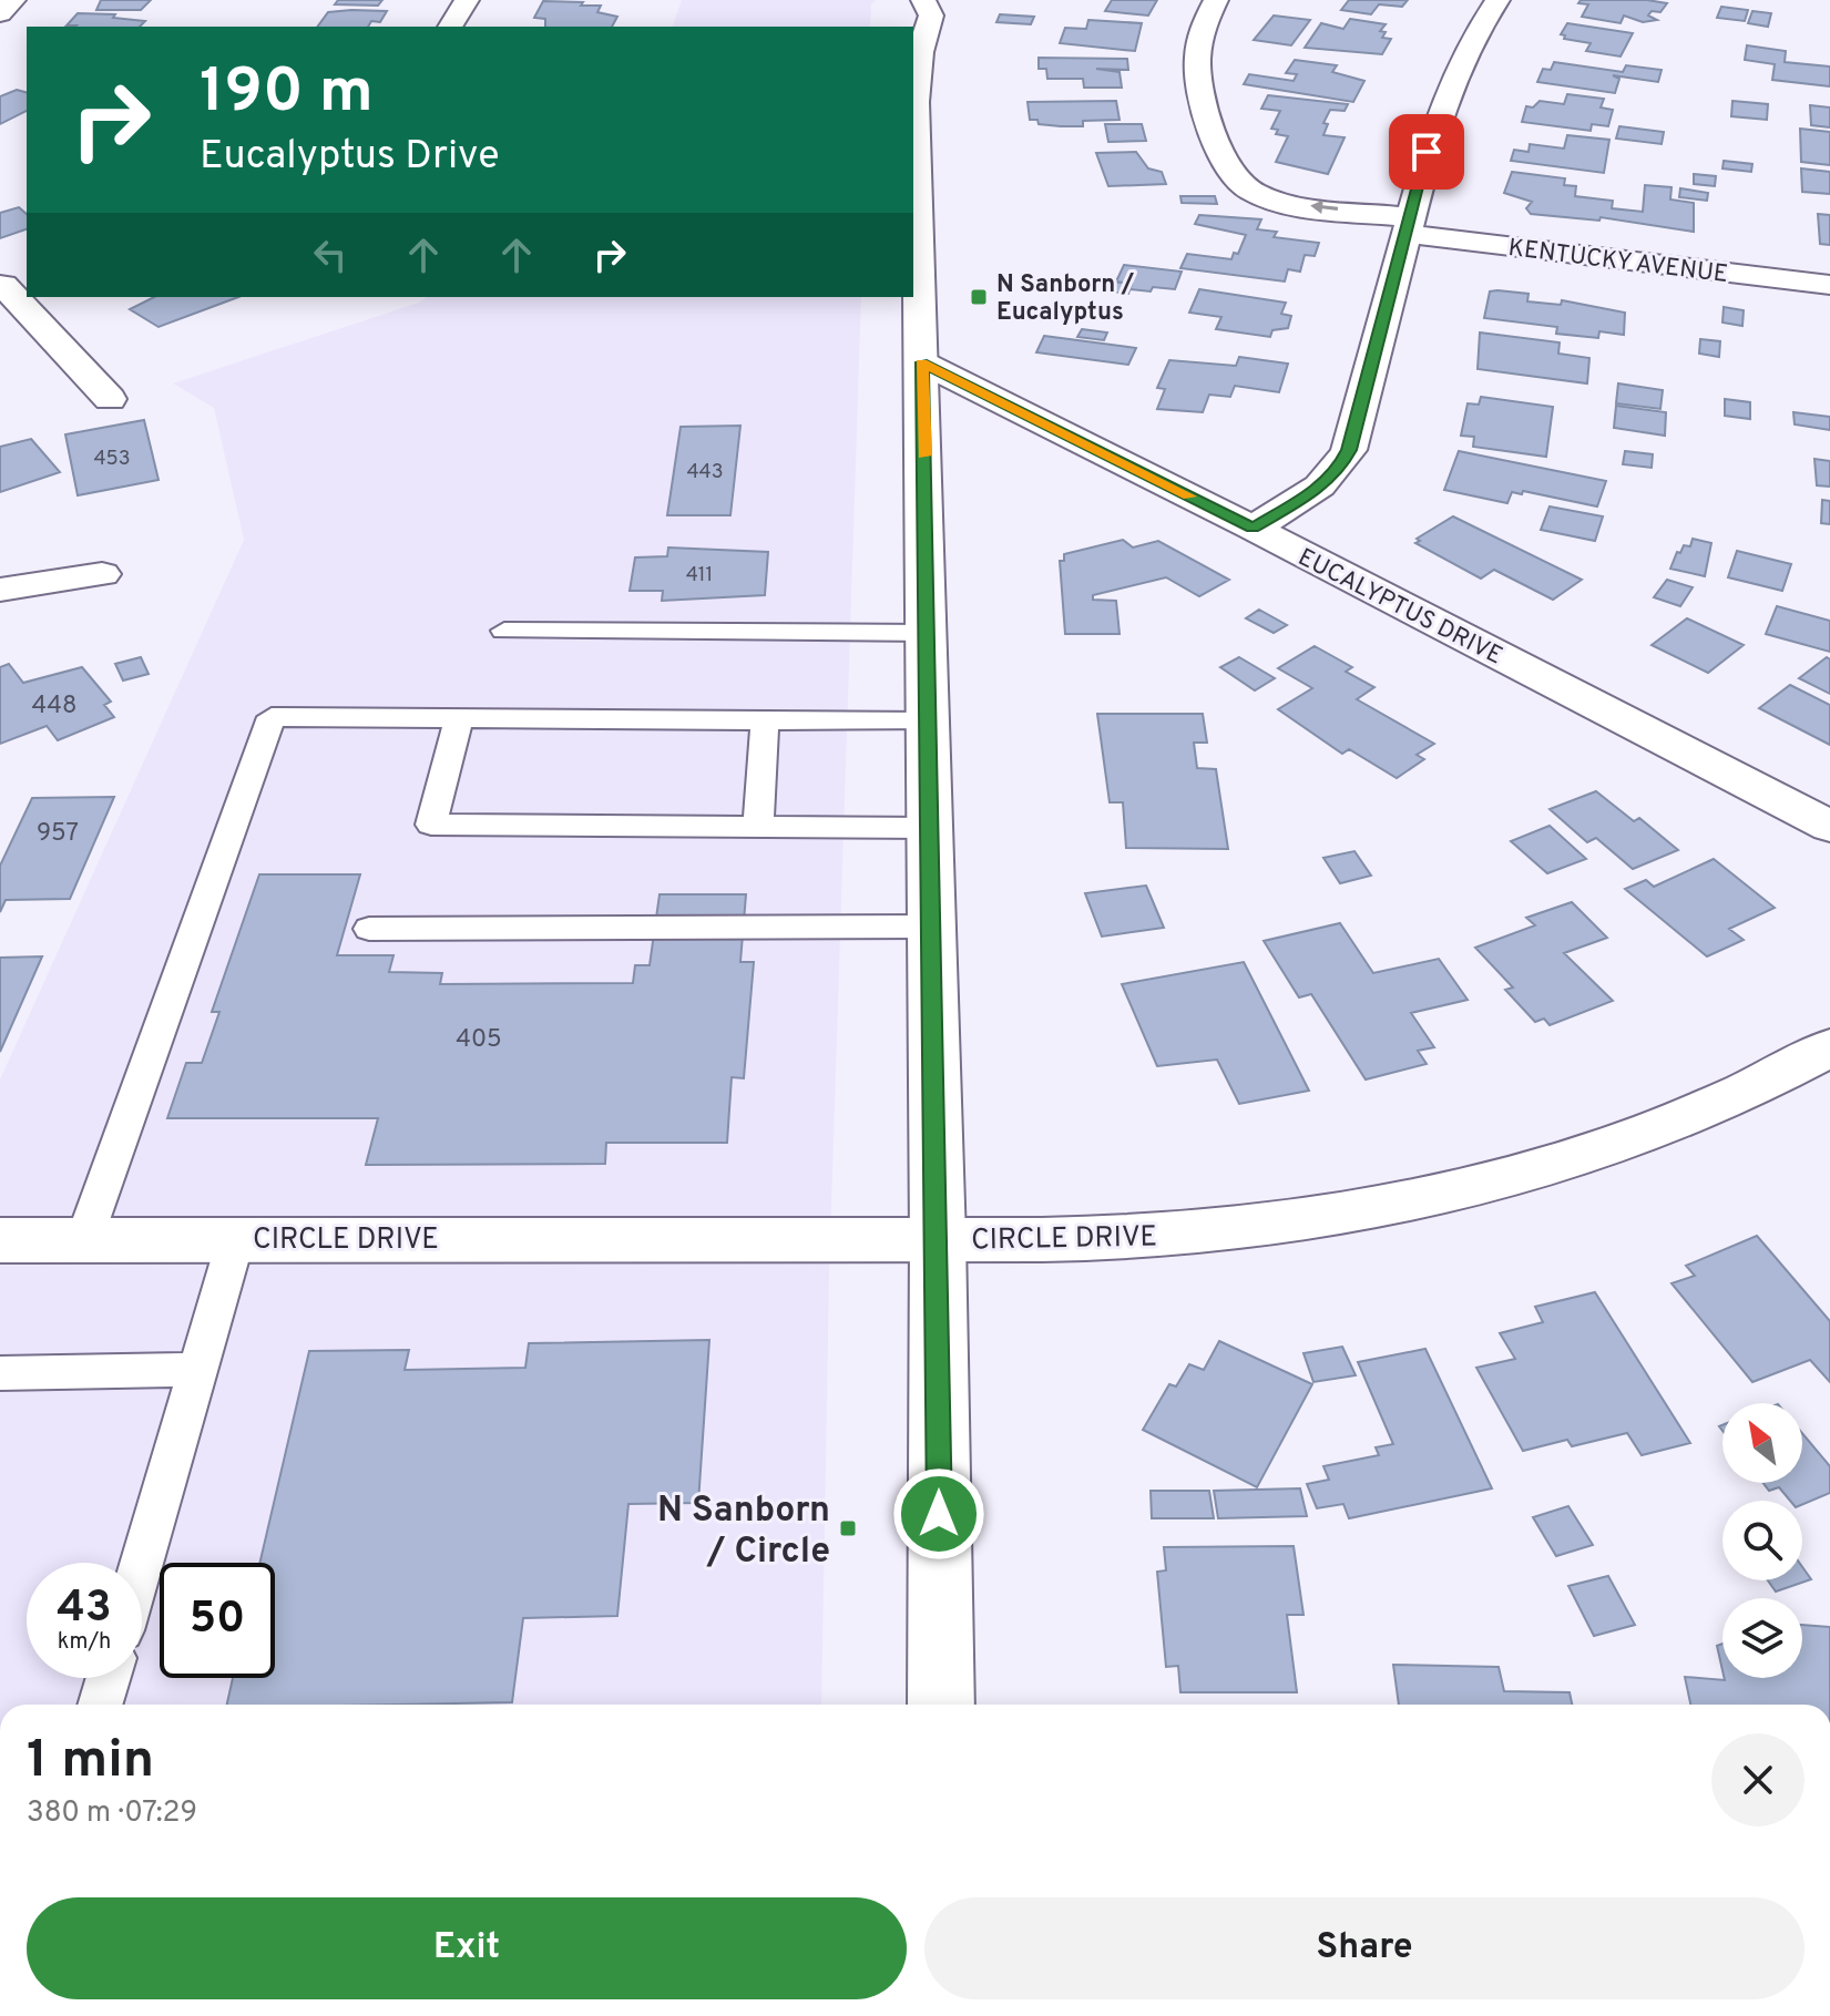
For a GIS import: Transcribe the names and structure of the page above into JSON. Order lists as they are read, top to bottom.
{
  "streets": {
    "street": ["KENTUCKY AVENUE", "EUCALYPTUS DRIVE", "CIRCLE DRIVE"]
  },
  "one_way": ["KENTUCKY AVENUE"],
  "places": {
    "transit": ["N Sanborn / Eucalyptus", "N Sanborn / Circle"]
  },
  "house_numbers": [
    "453",
    "443",
    "411",
    "448",
    "957",
    "405"
  ],
  "north": "top left",
  "page": {
    "turn": ["190 m", "Eucalyptus Drive"],
    "speed": "43 km/h",
    "limit": "50",
    "heading": ["1 min", "380 m · 07:29"],
    "buttons": ["Exit", "Share"]
  }
}
